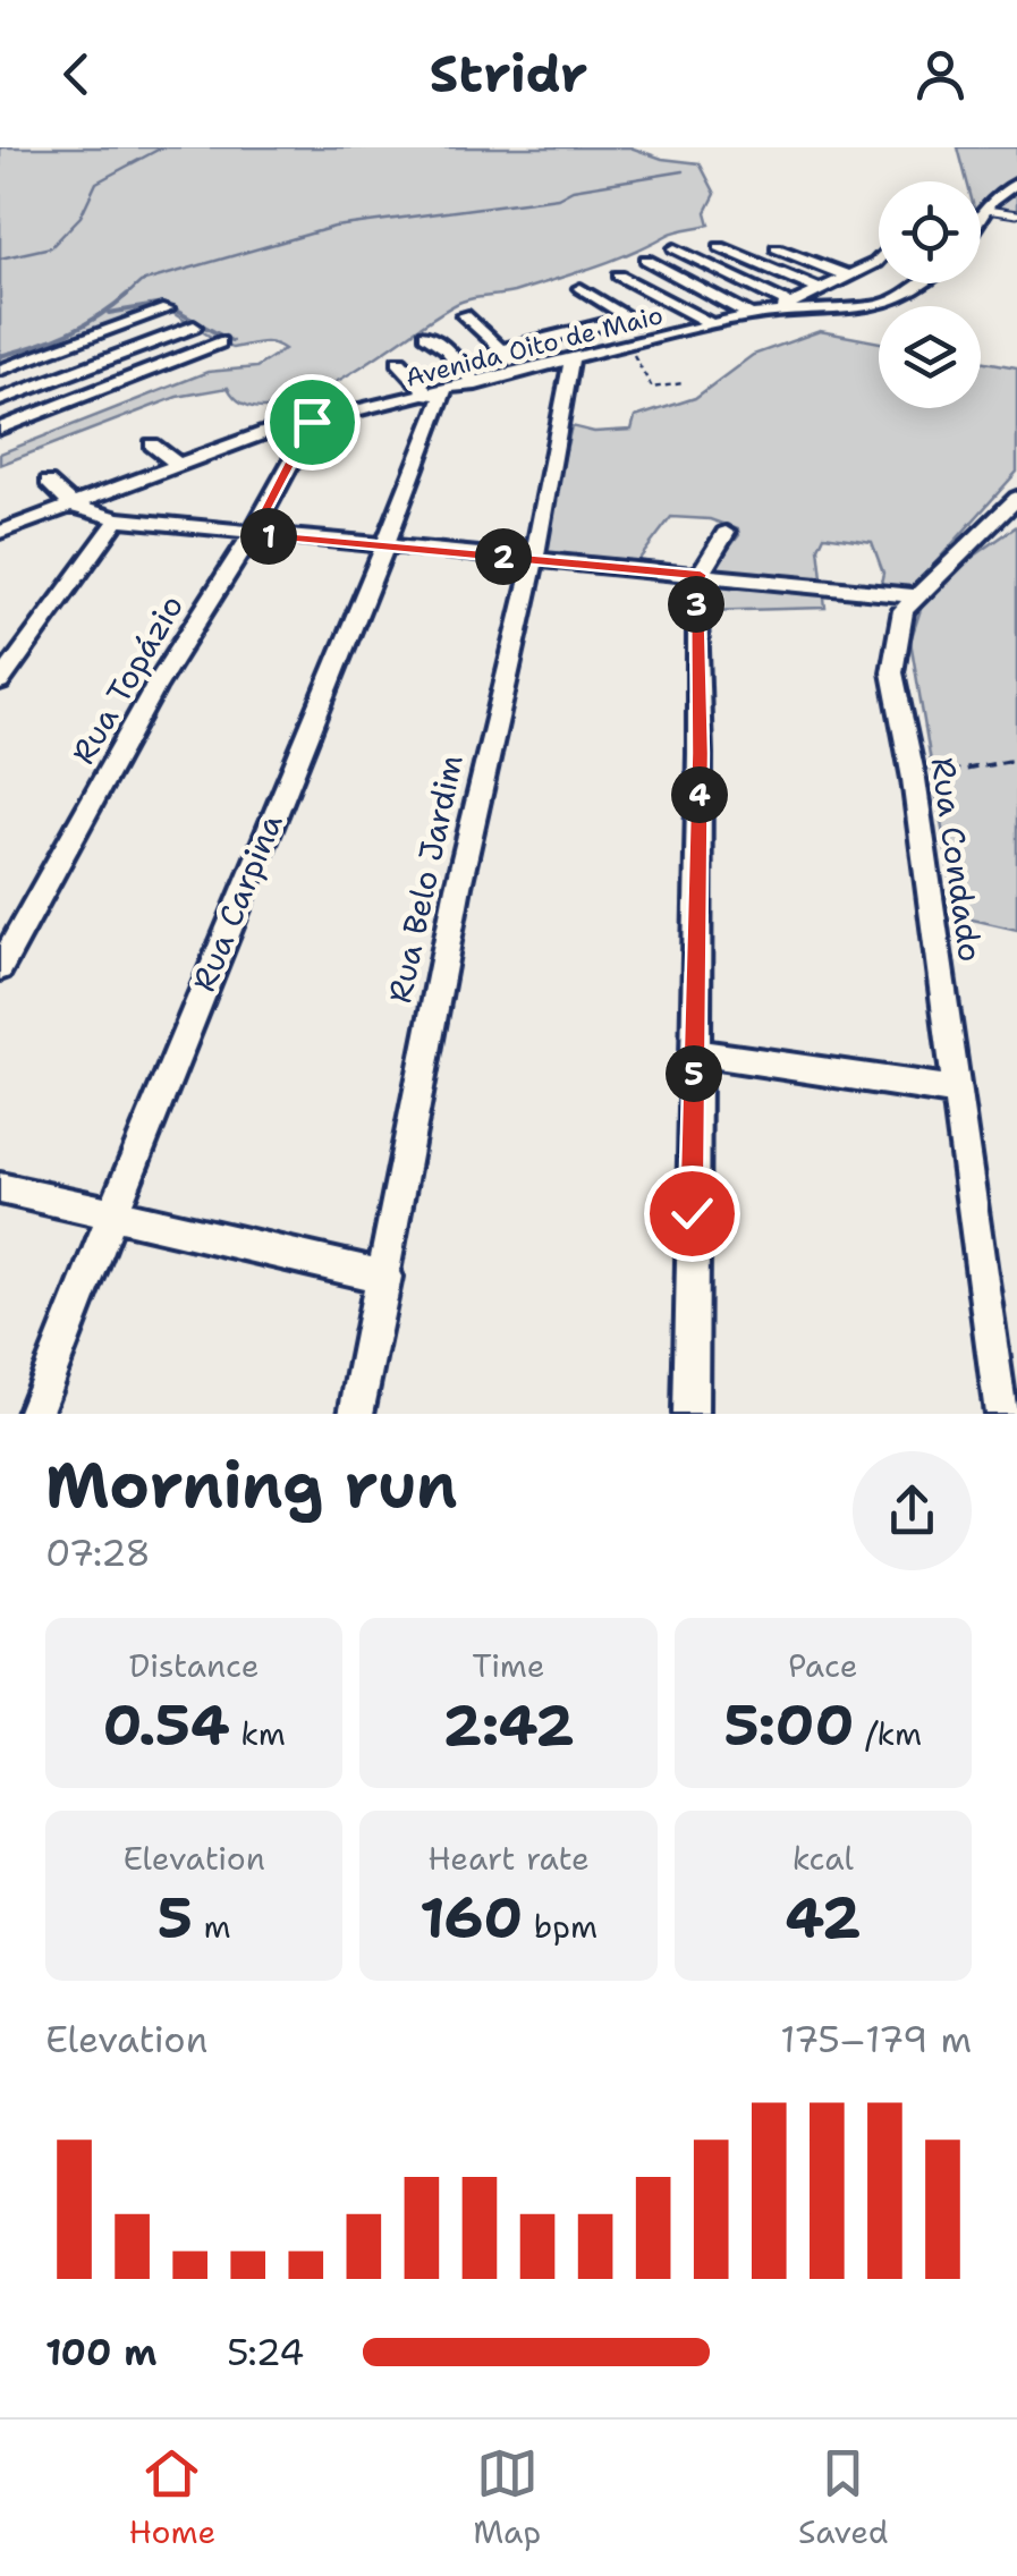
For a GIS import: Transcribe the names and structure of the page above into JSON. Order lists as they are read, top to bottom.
{
  "streets": {
    "street": [
      "Avenida Oito de Maio",
      "Rua Topázio",
      "Rua Condado",
      "Rua Belo Jardim",
      "Rua Carpina"
    ]
  },
  "crossings": [
    ["Avenida Oito de Maio", "Rua Topázio"],
    ["Avenida Oito de Maio", "Rua Belo Jardim"],
    ["Avenida Oito de Maio", "Rua Carpina"]
  ],
  "page": {
    "header": "Stridr",
    "pins": [
      "1",
      "2",
      "3",
      "4",
      "5"
    ],
    "heading": ["Morning run", "07:28"],
    "stats": [
      ["Distance", "0.54 km"],
      ["Time", "2:42"],
      ["Pace", "5:00 /km"],
      ["Elevation", "5 m"],
      ["Heart rate", "160 bpm"],
      ["kcal", "42"]
    ],
    "chart": ["Elevation", "175–179 m"],
    "list": [
      {
        "name": "100 m",
        "note": "5:24"
      }
    ],
    "tabs": ["Home", "Map", "Saved"]
  }
}
